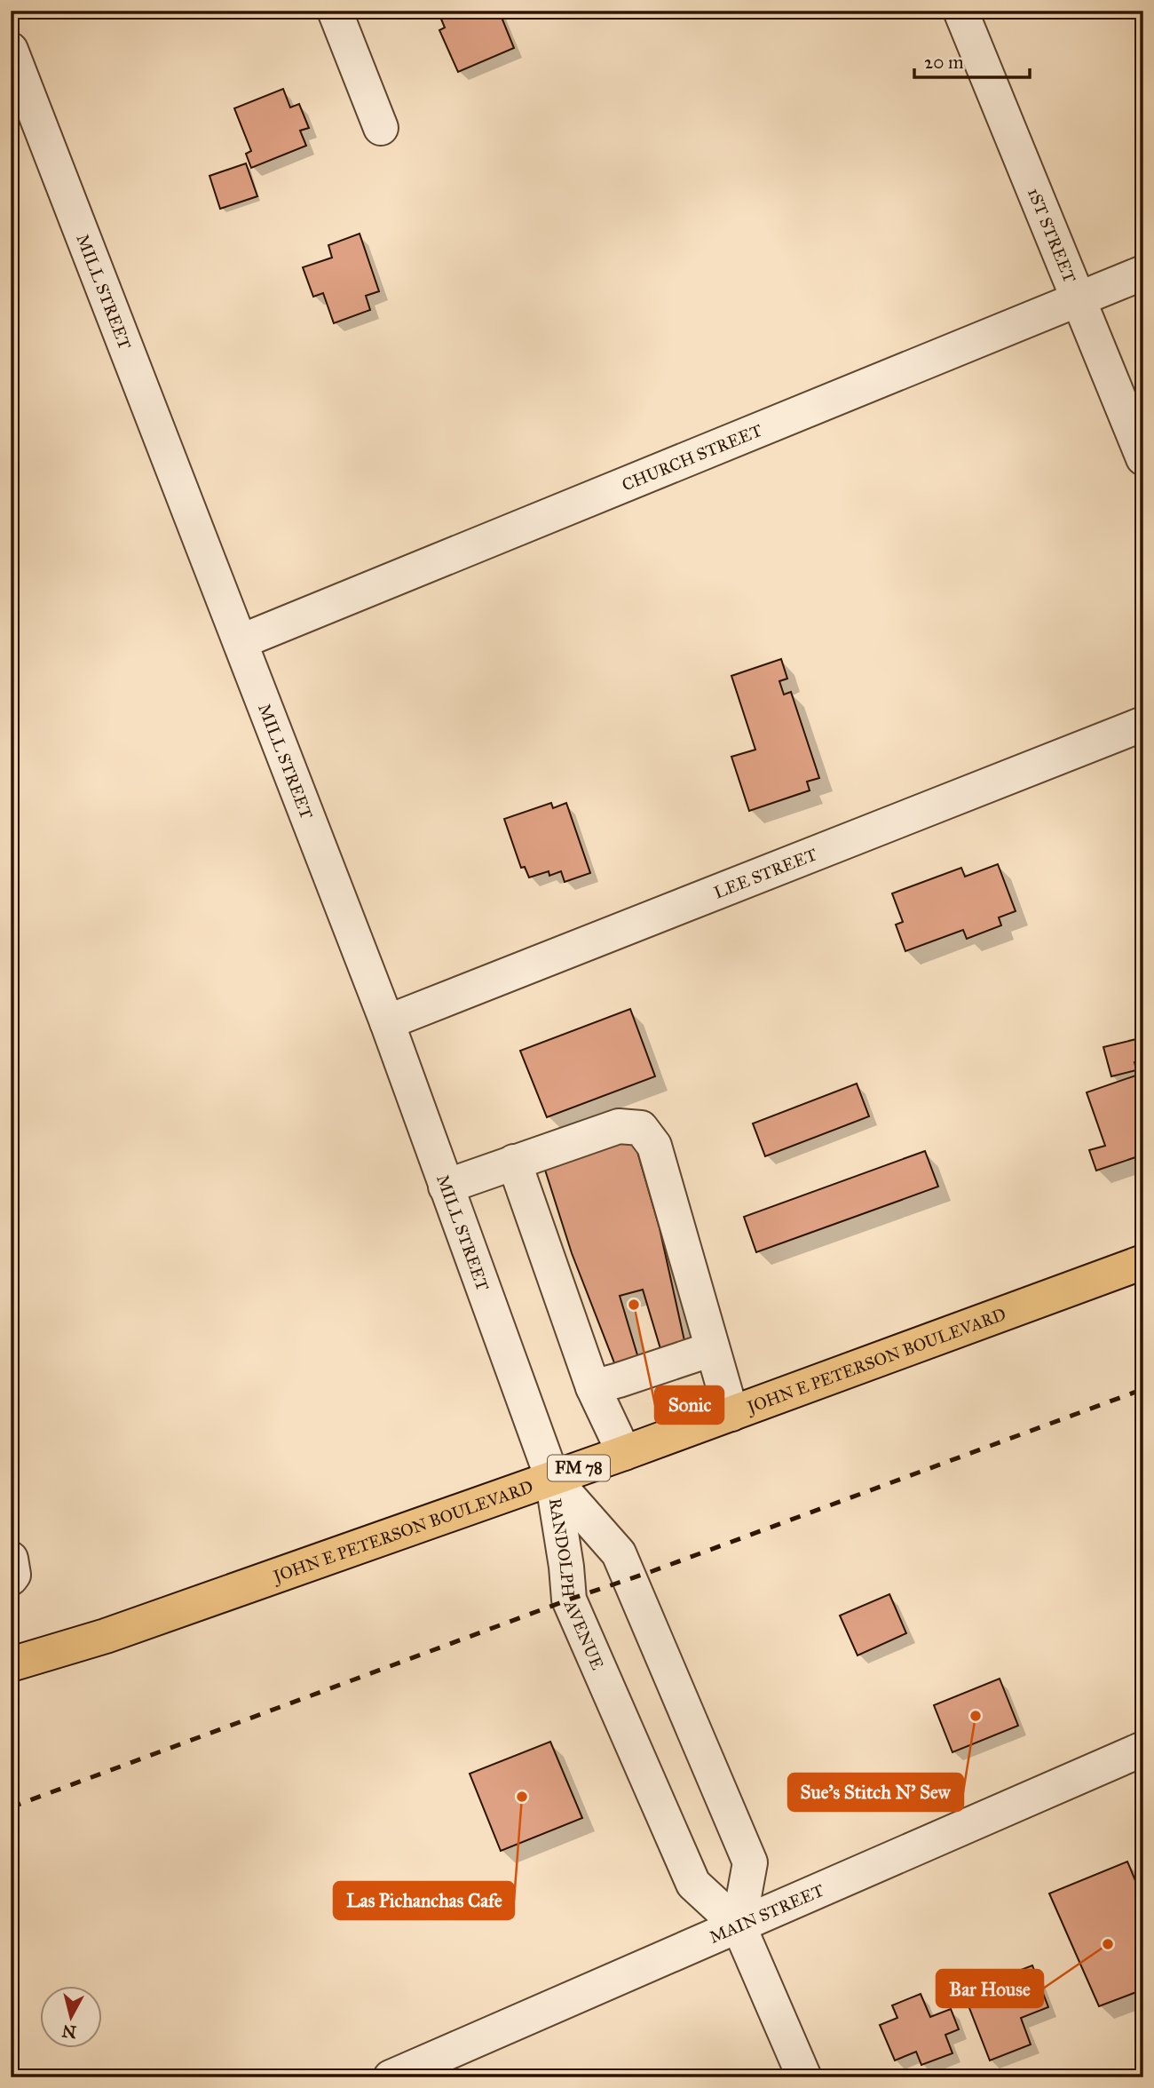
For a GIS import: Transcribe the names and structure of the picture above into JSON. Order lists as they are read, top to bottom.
{
  "streets": {
    "main road": ["JOHN E PETERSON BOULEVARD", "FM 78"],
    "street": [
      "1ST STREET",
      "MILL STREET",
      "CHURCH STREET",
      "LEE STREET",
      "RANDOLPH AVENUE",
      "MAIN STREET"
    ]
  },
  "crossings": [
    ["1ST STREET", "CHURCH STREET"],
    ["MILL STREET", "CHURCH STREET"],
    ["MILL STREET", "LEE STREET"],
    ["MILL STREET", "JOHN E PETERSON BOULEVARD"],
    ["MILL STREET", "RANDOLPH AVENUE"],
    ["JOHN E PETERSON BOULEVARD", "RANDOLPH AVENUE"],
    ["RANDOLPH AVENUE", "MAIN STREET"]
  ],
  "places": [
    "Sonic",
    "Sue's Stitch N' Sew",
    "Las Pichanchas Cafe",
    "Bar House"
  ],
  "scale_bar": "20 m",
  "north": "bottom"
}
